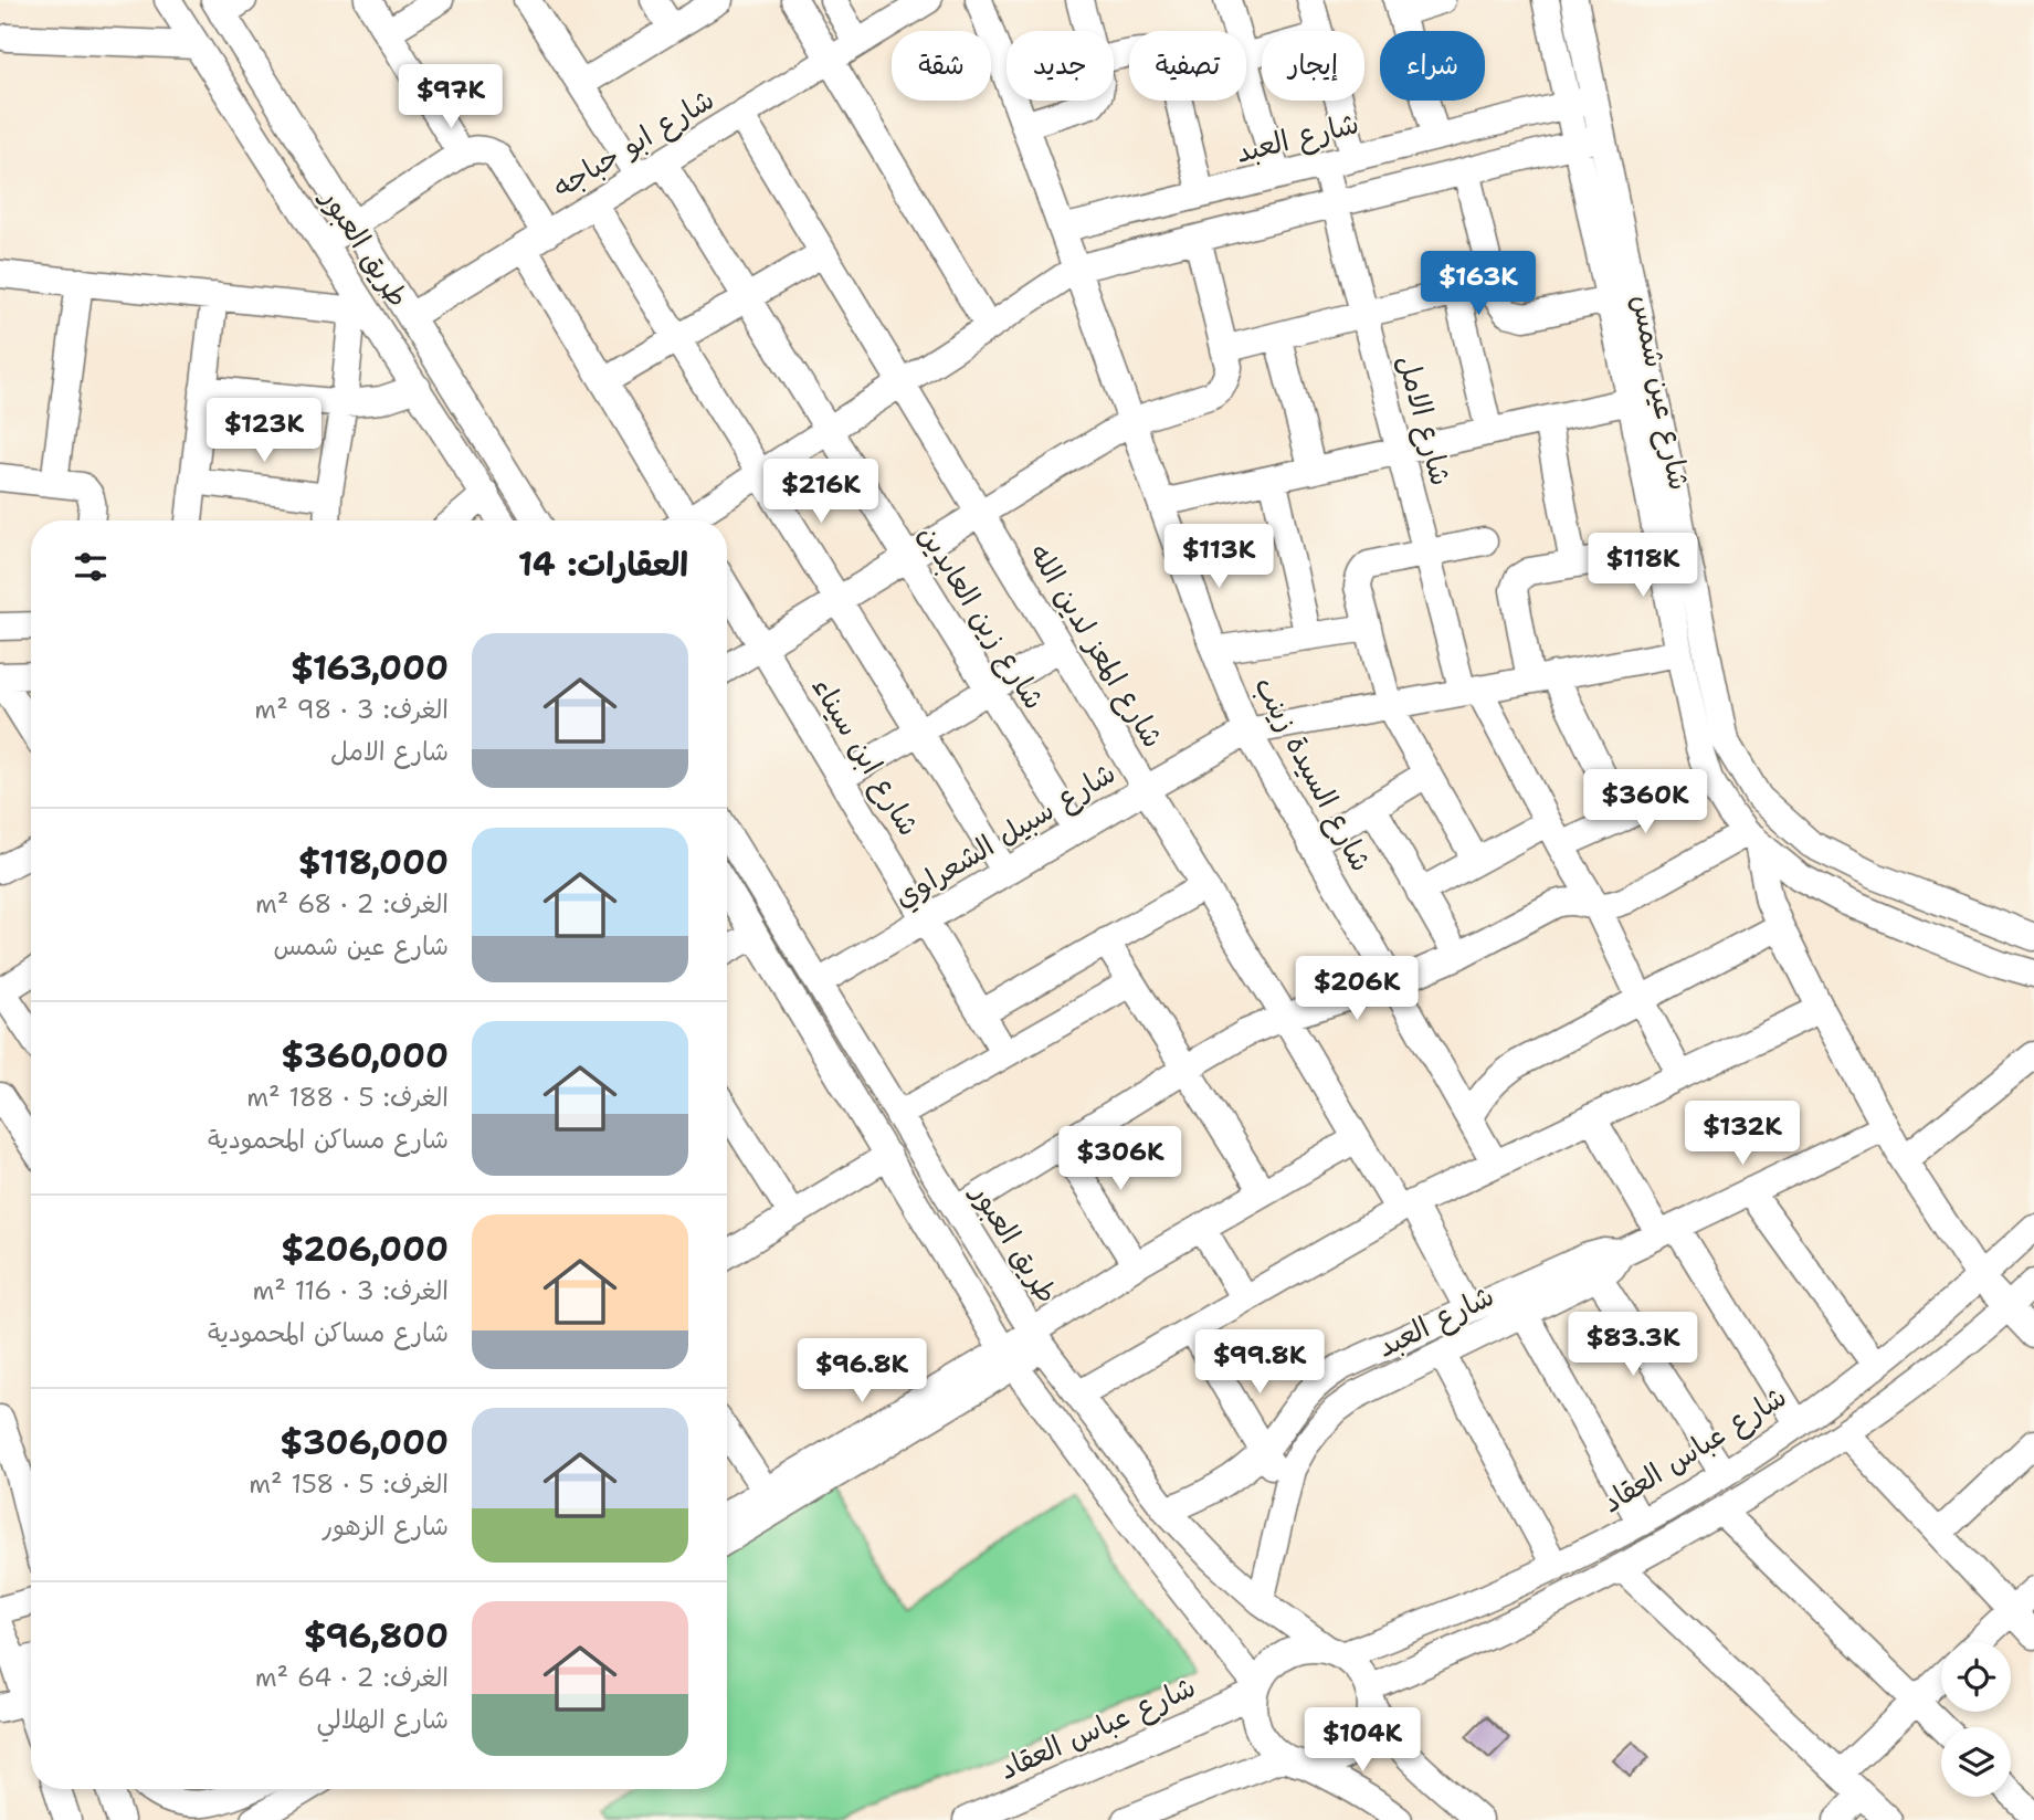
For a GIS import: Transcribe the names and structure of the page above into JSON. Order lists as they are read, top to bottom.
{
  "streets": {
    "street": [
      "شارع العبد",
      "شارع ابو حباجه",
      "طريق العبور",
      "شارع عين شمس",
      "شارع الامل",
      "شارع زين العابدين",
      "شارع المعز لدين الله",
      "شارع ابن سيناء",
      "شارع السيدة زينب",
      "شارع سبيل الشعراوي",
      "شارع عباس العقاد"
    ]
  },
  "crossings": [
    ["شارع العبد", "طريق العبور"],
    ["شارع العبد", "شارع عين شمس"],
    ["شارع العبد", "شارع الامل"],
    ["شارع العبد", "شارع المعز لدين الله"],
    ["شارع العبد", "شارع السيدة زينب"],
    ["شارع ابو حباجه", "طريق العبور"],
    ["شارع ابو حباجه", "شارع زين العابدين"],
    ["شارع ابو حباجه", "شارع المعز لدين الله"],
    ["طريق العبور", "شارع سبيل الشعراوي"],
    ["طريق العبور", "شارع عباس العقاد"],
    ["شارع عين شمس", "شارع سبيل الشعراوي"],
    ["شارع الامل", "شارع سبيل الشعراوي"],
    ["شارع زين العابدين", "شارع سبيل الشعراوي"],
    ["شارع المعز لدين الله", "شارع سبيل الشعراوي"],
    ["شارع ابن سيناء", "شارع سبيل الشعراوي"],
    ["شارع السيدة زينب", "شارع سبيل الشعراوي"]
  ],
  "page": {
    "chip": [
      "شراء",
      "إيجار",
      "تصفية",
      "جديد",
      "شقة"
    ],
    "price": [
      "$97K",
      "$163K",
      "$123K",
      "$216K",
      "$113K",
      "$118K",
      "$360K",
      "$206K",
      "$132K",
      "$306K",
      "$83.3K",
      "$99.8K",
      "$96.8K",
      "$104K"
    ],
    "heading": "العقارات: 14",
    "list": [
      {
        "name": "$163,000",
        "note": "الغرف: 3 · 98 m² · شارع الامل"
      },
      {
        "name": "$118,000",
        "note": "الغرف: 2 · 68 m² · شارع عين شمس"
      },
      {
        "name": "$360,000",
        "note": "الغرف: 5 · 188 m² · شارع مساكن المحمودية"
      },
      {
        "name": "$206,000",
        "note": "الغرف: 3 · 116 m² · شارع مساكن المحمودية"
      },
      {
        "name": "$306,000",
        "note": "الغرف: 5 · 158 m² · شارع الزهور"
      },
      {
        "name": "$96,800",
        "note": "الغرف: 2 · 64 m² · شارع الهلالي"
      }
    ]
  }
}
